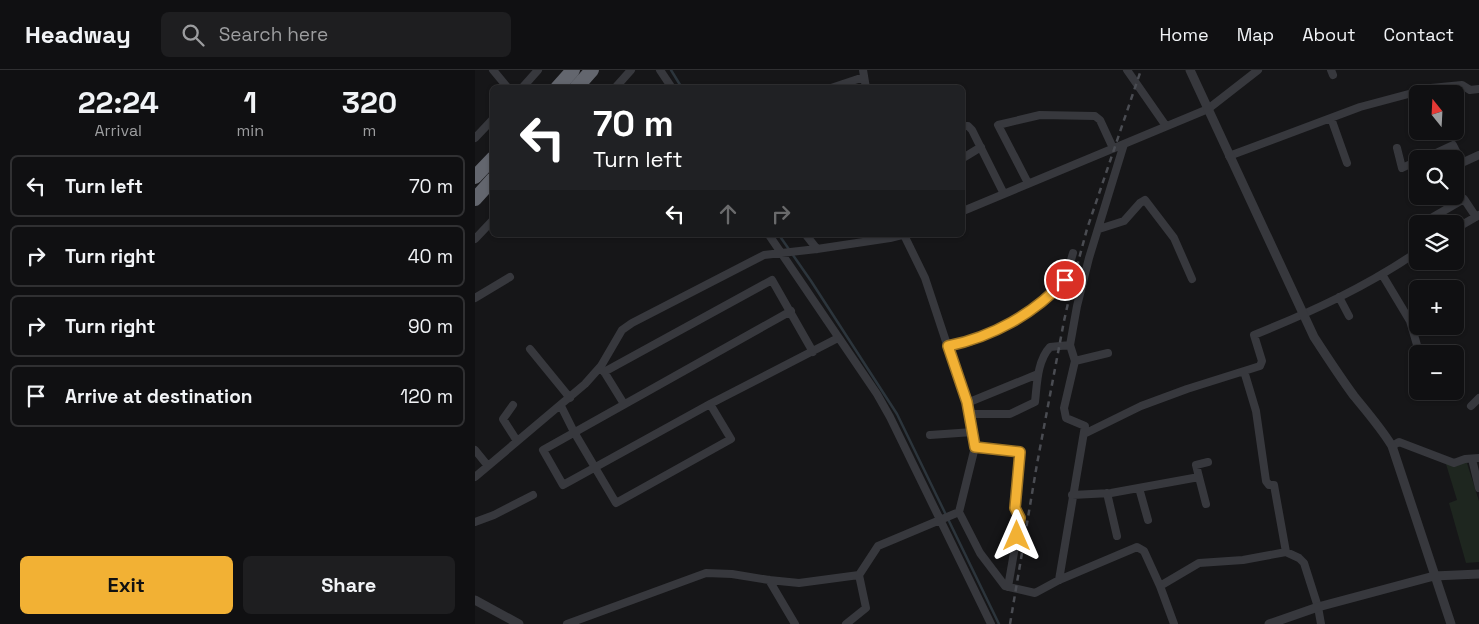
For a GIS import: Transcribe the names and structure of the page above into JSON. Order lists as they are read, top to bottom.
{
  "north": "top",
  "page": {
    "header": "Headway",
    "search": "Search here",
    "nav": [
      "Home",
      "Map",
      "About",
      "Contact"
    ],
    "eta": [
      "22:24",
      "Arrival",
      "1",
      "min",
      "320",
      "m"
    ],
    "map_buttons": ["+", "−"],
    "turn": ["70 m", "Turn left"],
    "list": [
      {
        "name": "Turn left",
        "value": "70 m"
      },
      {
        "name": "Turn right",
        "value": "40 m"
      },
      {
        "name": "Turn right",
        "value": "90 m"
      },
      {
        "name": "Arrive at destination",
        "value": "120 m"
      }
    ],
    "buttons": ["Exit", "Share"]
  }
}
